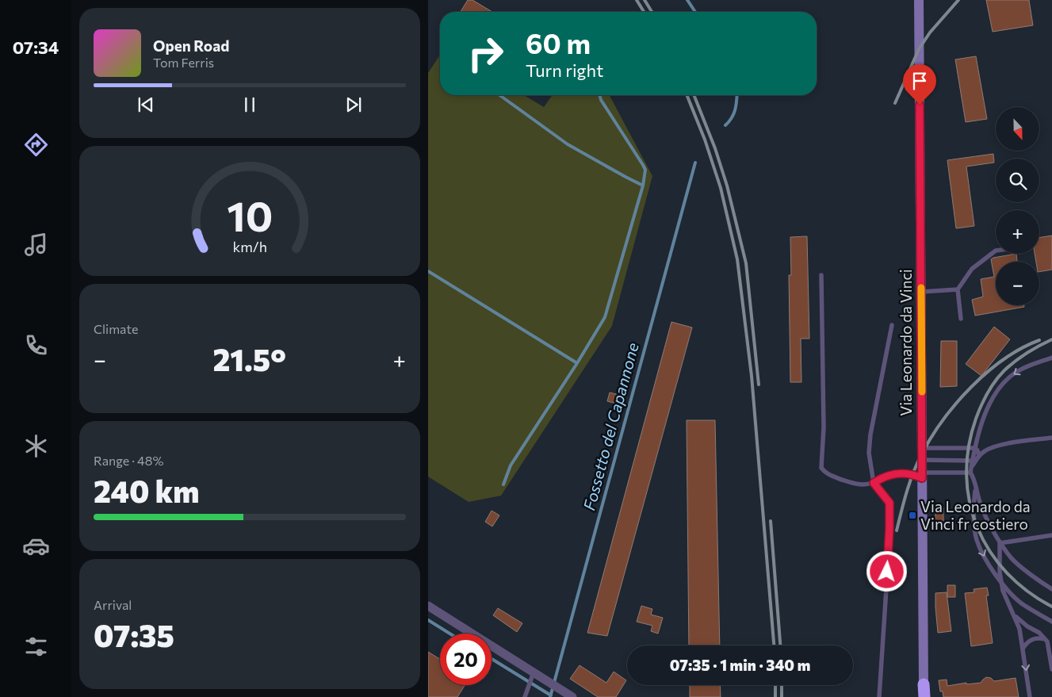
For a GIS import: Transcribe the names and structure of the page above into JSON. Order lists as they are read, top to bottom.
{
  "streets": {
    "main road": ["Via Leonardo da Vinci"]
  },
  "water": ["Fossetto del Capannone"],
  "places": {
    "transit": ["Via Leonardo da Vinci fr costiero"]
  },
  "north": "bottom",
  "page": {
    "tabs": "07:34",
    "turn": ["60 m", "Turn right"],
    "song": ["Open Road", "Tom Ferris"],
    "map_buttons": ["+", "−"],
    "tile": [
      "Climate",
      ["Range · 48%", "240 km"],
      ["Arrival", "07:35"]
    ],
    "heat": ["−", "21.5°", "+"],
    "limit": "20",
    "trip": "07:35 · 1 min · 340 m",
    "gauge": ["10", "km/h"]
  }
}
